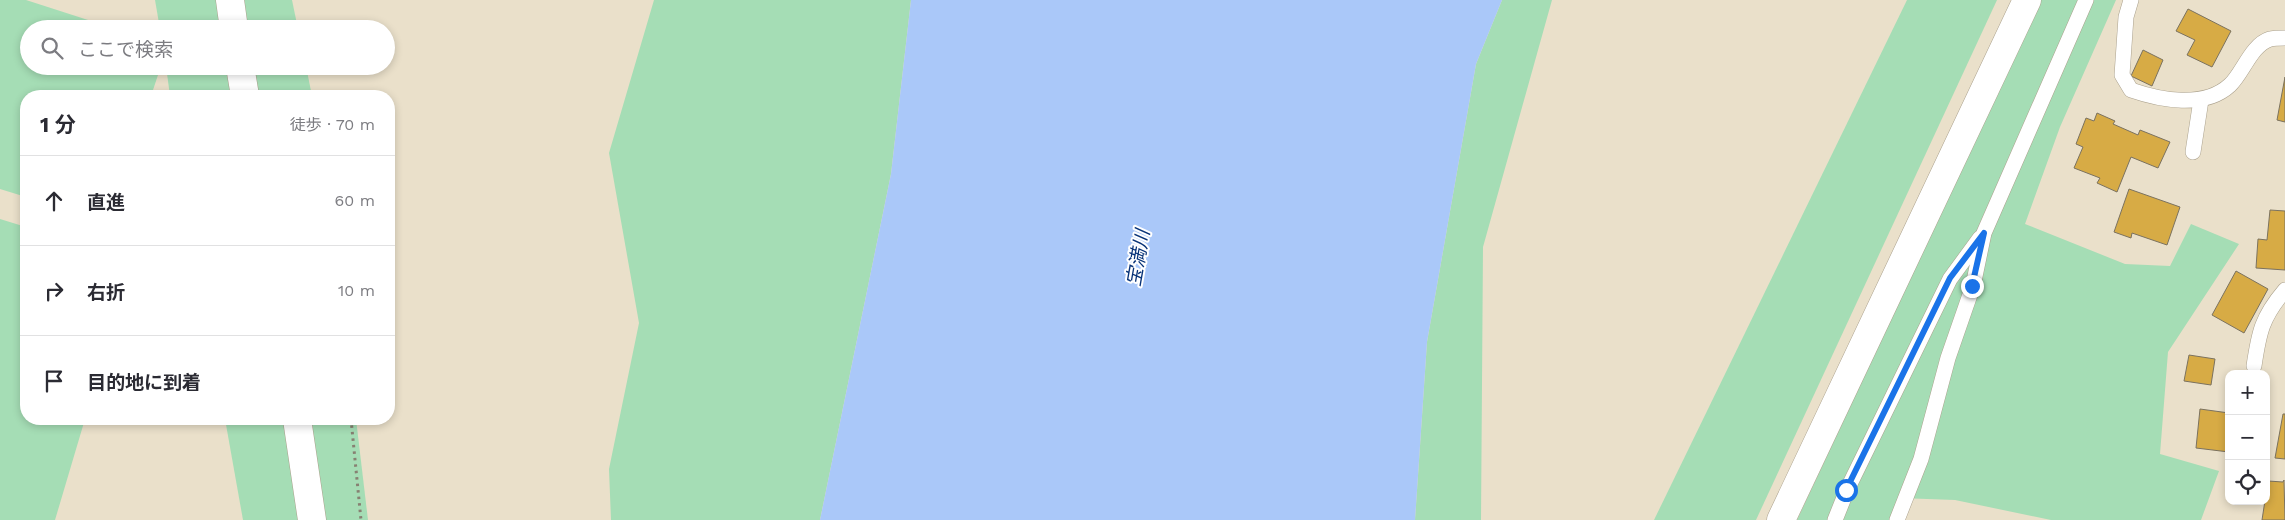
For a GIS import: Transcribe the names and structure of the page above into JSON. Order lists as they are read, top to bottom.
{
  "water": ["宝満川"],
  "page": {
    "search": "ここで検索",
    "heading": ["1 分", "徒歩 · 70 m"],
    "list": [
      ["直進", "60 m"],
      ["右折", "10 m"],
      "目的地に到着"
    ],
    "map_buttons": ["+", "−"]
  }
}
